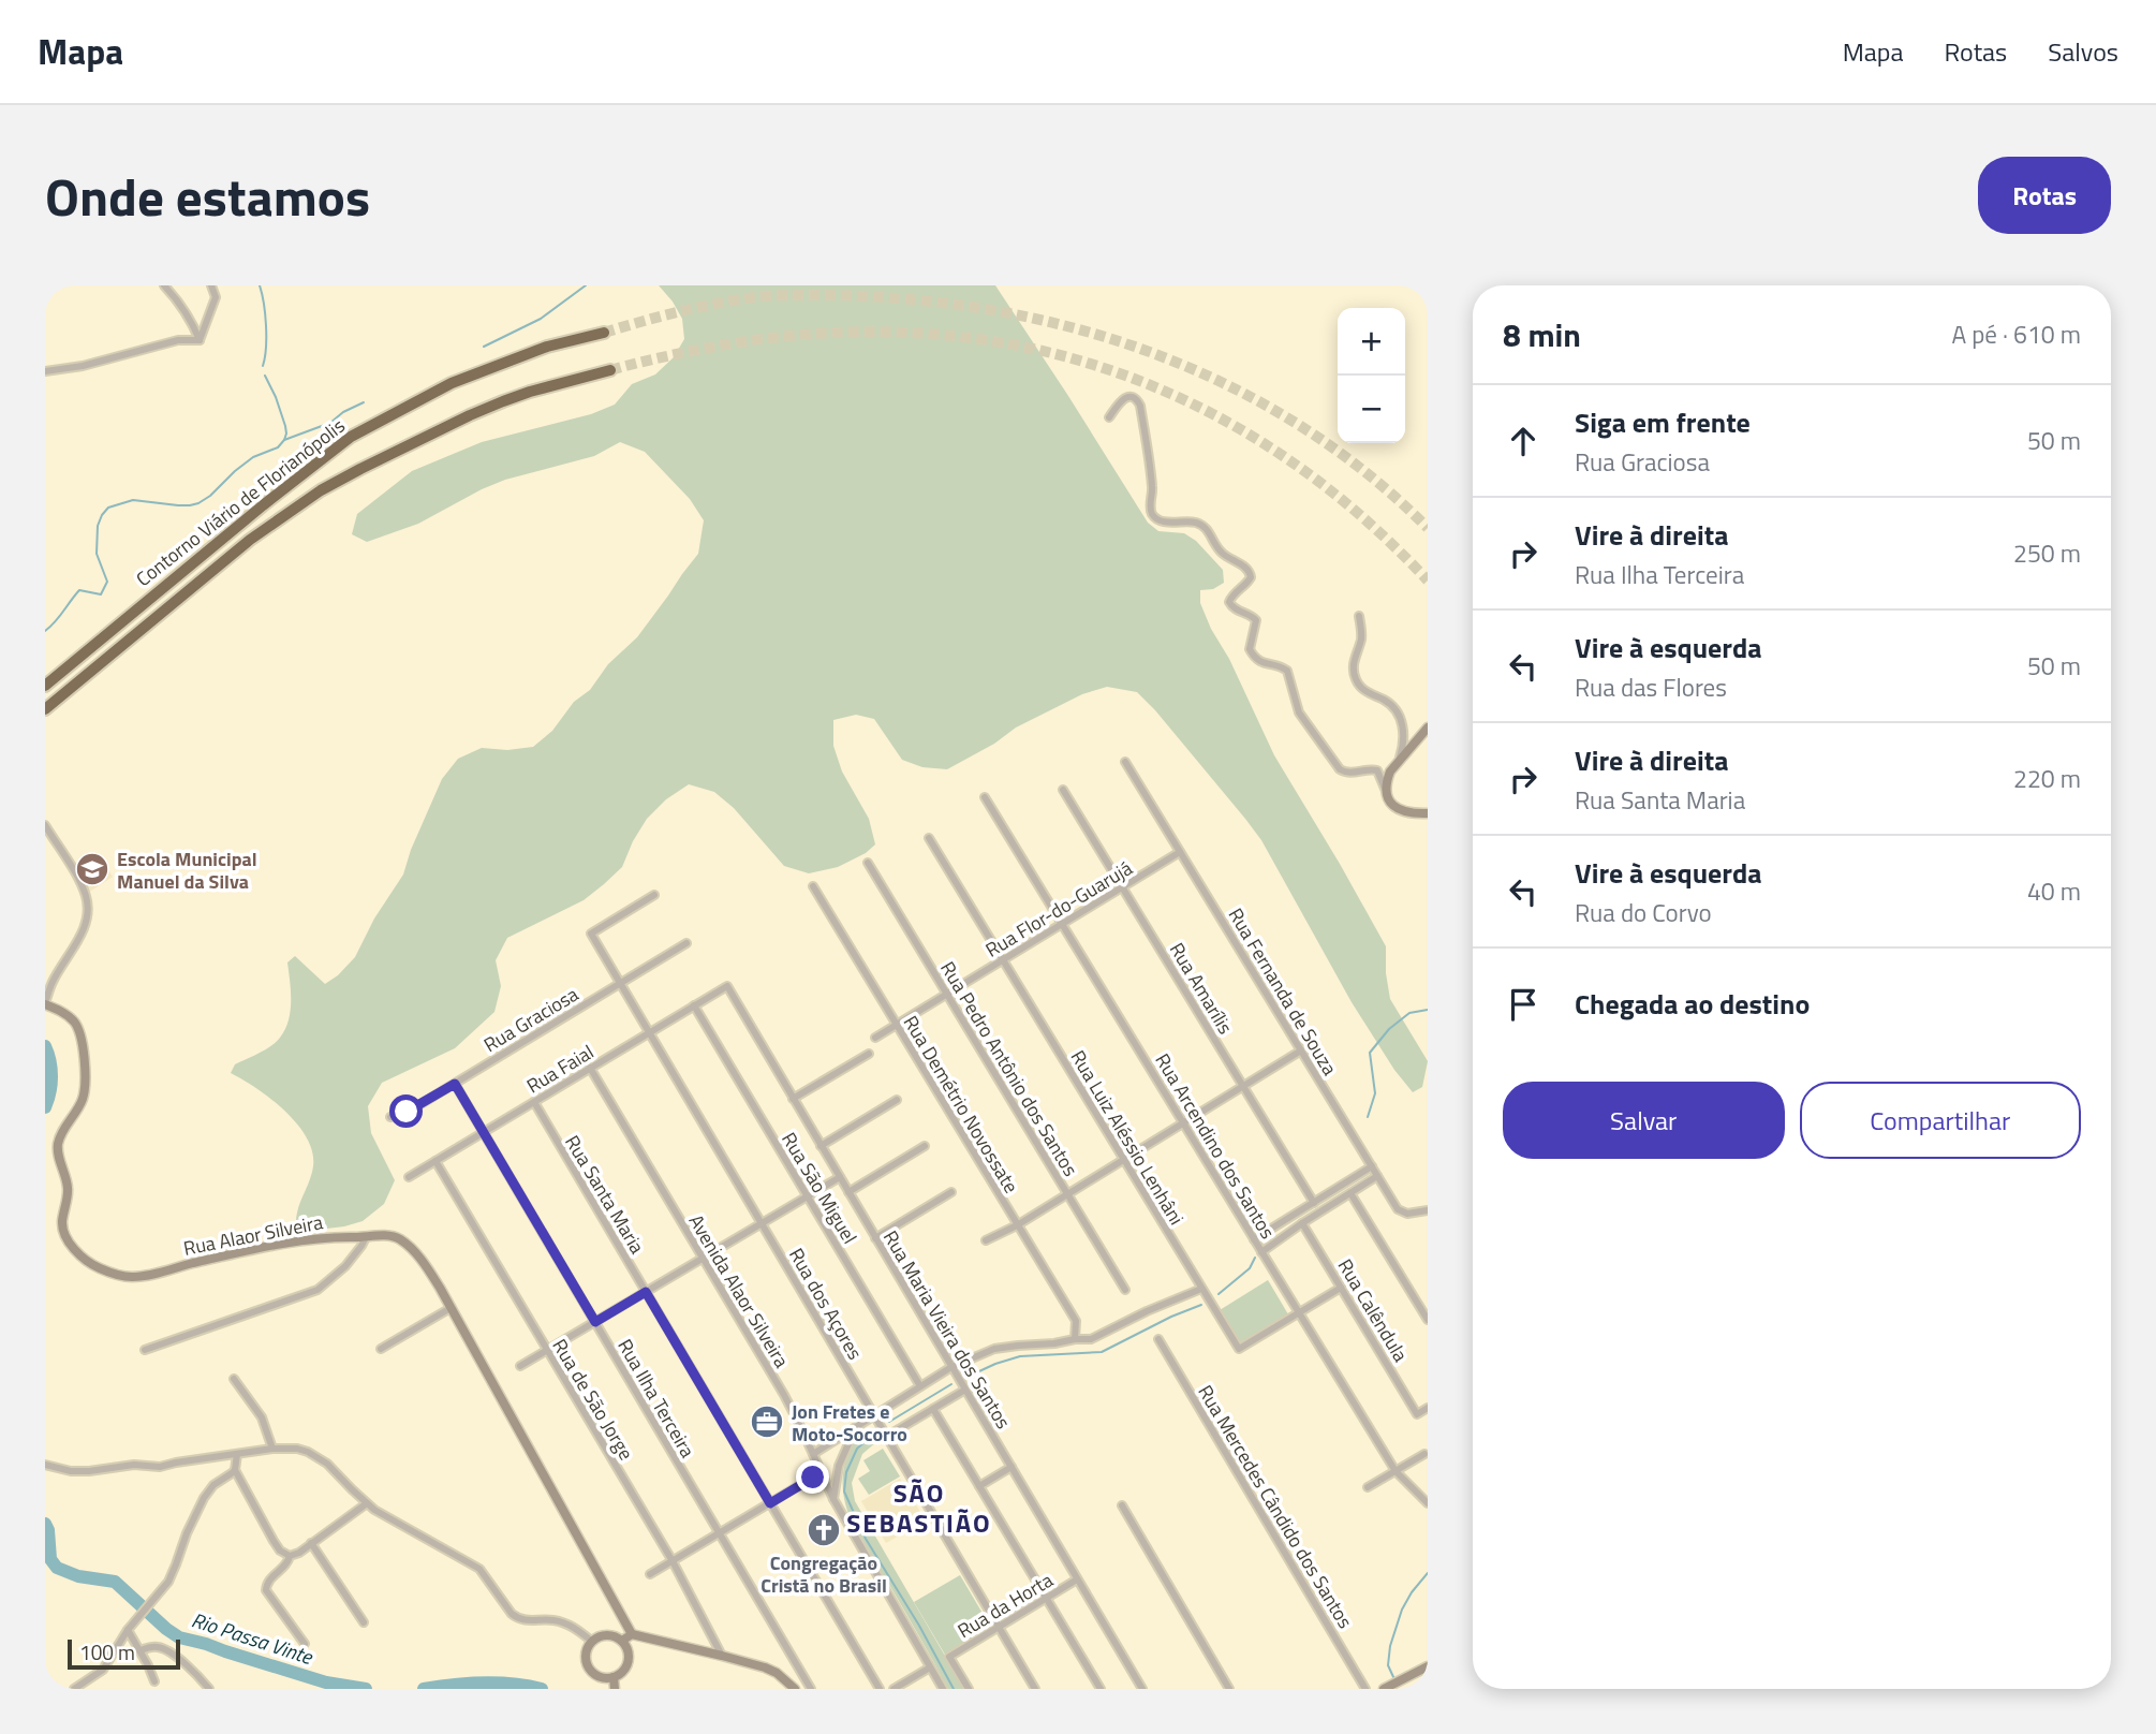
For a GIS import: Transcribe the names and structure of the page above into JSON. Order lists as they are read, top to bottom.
{
  "streets": {
    "highway": ["Contorno Viário de Florianópolis"],
    "street": [
      "Rua Flor-do-Guarujá",
      "Rua Amarílis",
      "Rua Fernanda de Souza",
      "Rua Graciosa",
      "Rua Faial",
      "Rua Pedro Antônio dos Santos",
      "Rua Demétrio Novossate",
      "Rua Luiz Aléssio Lenhâni",
      "Rua Arcendino dos Santos",
      "Rua São Miguel",
      "Rua Santa Maria",
      "Rua Alaor Silveira",
      "Avenida Alaor Silveira",
      "Rua dos Açores",
      "Rua Calêndula",
      "Rua Maria Vieira dos Santos",
      "Rua Ilha Terceira",
      "Rua de São Jorge",
      "Rua Mercedes Cândido dos Santos",
      "Rua da Horta"
    ]
  },
  "crossings": [
    ["Rua Flor-do-Guarujá", "Rua Amarílis"],
    ["Rua Flor-do-Guarujá", "Rua Fernanda de Souza"],
    ["Rua Flor-do-Guarujá", "Rua Pedro Antônio dos Santos"],
    ["Rua Flor-do-Guarujá", "Rua Demétrio Novossate"],
    ["Rua Flor-do-Guarujá", "Rua Luiz Aléssio Lenhâni"],
    ["Rua Flor-do-Guarujá", "Rua Arcendino dos Santos"],
    ["Rua Graciosa", "Rua dos Açores"],
    ["Rua Graciosa", "Rua Ilha Terceira"],
    ["Rua Faial", "Rua São Miguel"],
    ["Rua Faial", "Rua Santa Maria"],
    ["Rua Faial", "Avenida Alaor Silveira"],
    ["Rua Faial", "Rua dos Açores"],
    ["Rua Faial", "Rua Maria Vieira dos Santos"],
    ["Rua Faial", "Rua Ilha Terceira"],
    ["Rua Faial", "Rua de São Jorge"],
    ["Rua Luiz Aléssio Lenhâni", "Rua Arcendino dos Santos"],
    ["Rua Luiz Aléssio Lenhâni", "Rua Calêndula"],
    ["Rua dos Açores", "Rua da Horta"],
    ["Rua Maria Vieira dos Santos", "Rua da Horta"]
  ],
  "districts": ["SÃO SEBASTIÃO"],
  "water": ["Rio Passa Vinte"],
  "places": {
    "school or university": ["Escola Municipal Manuel da Silva"],
    "office": ["Jon Fretes e Moto-Socorro"],
    "church": ["Congregação Cristã no Brasil"]
  },
  "scale_bar": "100 m",
  "page": {
    "header": "Mapa",
    "nav": ["Mapa", "Rotas", "Salvos"],
    "title": "Onde estamos",
    "buttons": [
      "Rotas",
      ["Salvar", "Compartilhar"]
    ],
    "heading": ["8 min", "A pé · 610 m"],
    "map_buttons": ["+", "−"],
    "list": [
      ["Siga em frente", "Rua Graciosa", "50 m"],
      ["Vire à direita", "Rua Ilha Terceira", "250 m"],
      ["Vire à esquerda", "Rua das Flores", "50 m"],
      ["Vire à direita", "Rua Santa Maria", "220 m"],
      ["Vire à esquerda", "Rua do Corvo", "40 m"],
      "Chegada ao destino"
    ],
    "scale": "100 m"
  }
}
